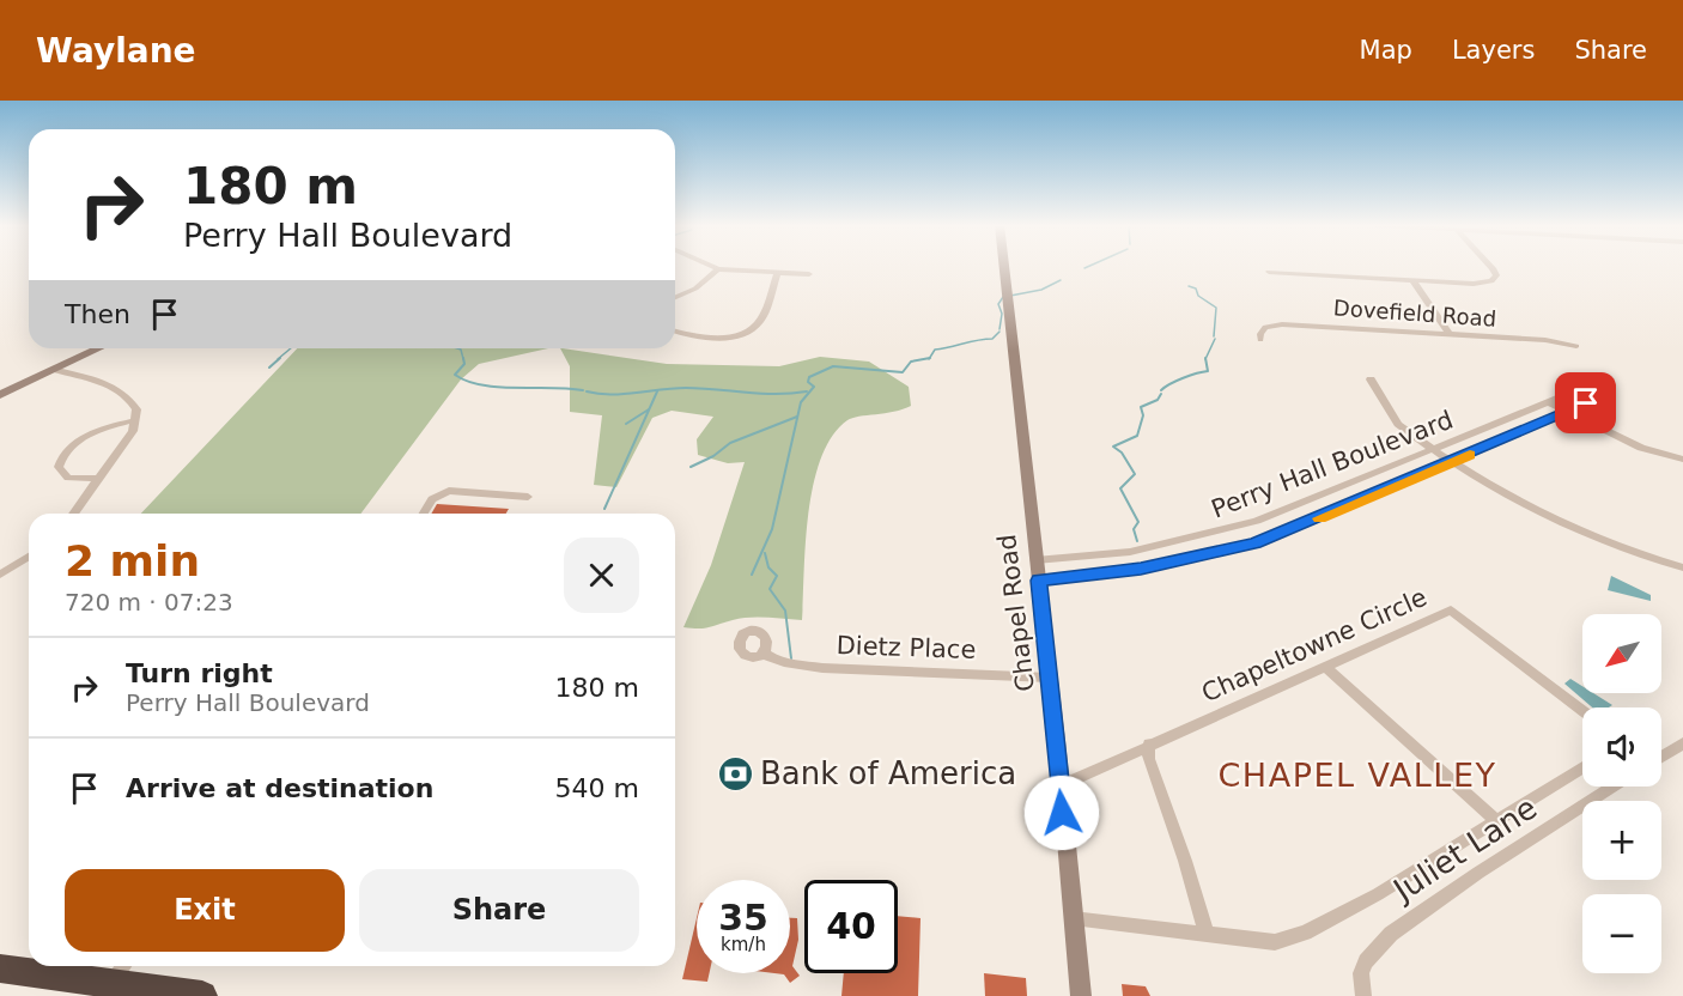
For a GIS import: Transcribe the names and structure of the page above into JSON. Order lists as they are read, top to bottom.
{
  "streets": {
    "street": [
      "Dovefield Road",
      "Perry Hall Boulevard",
      "Chapel Road",
      "Chapeltowne Circle",
      "Dietz Place",
      "Juliet Lane"
    ]
  },
  "crossings": [
    ["Perry Hall Boulevard", "Chapel Road"],
    ["Chapel Road", "Chapeltowne Circle"],
    ["Chapel Road", "Dietz Place"]
  ],
  "districts": ["CHAPEL VALLEY"],
  "places": {
    "bank": ["Bank of America"]
  },
  "north": "bottom left",
  "page": {
    "header": "Waylane",
    "nav": ["Map", "Layers", "Share"],
    "turn": ["180 m", "Perry Hall Boulevard"],
    "then": "Then",
    "heading": ["2 min", "720 m · 07:23"],
    "map_buttons": ["+", "−"],
    "list": [
      {
        "name": "Turn right",
        "note": "Perry Hall Boulevard",
        "value": "180 m"
      },
      {
        "name": "Arrive at destination",
        "value": "540 m"
      }
    ],
    "buttons": ["Exit", "Share"],
    "speed": "35 km/h",
    "limit": "40"
  }
}
